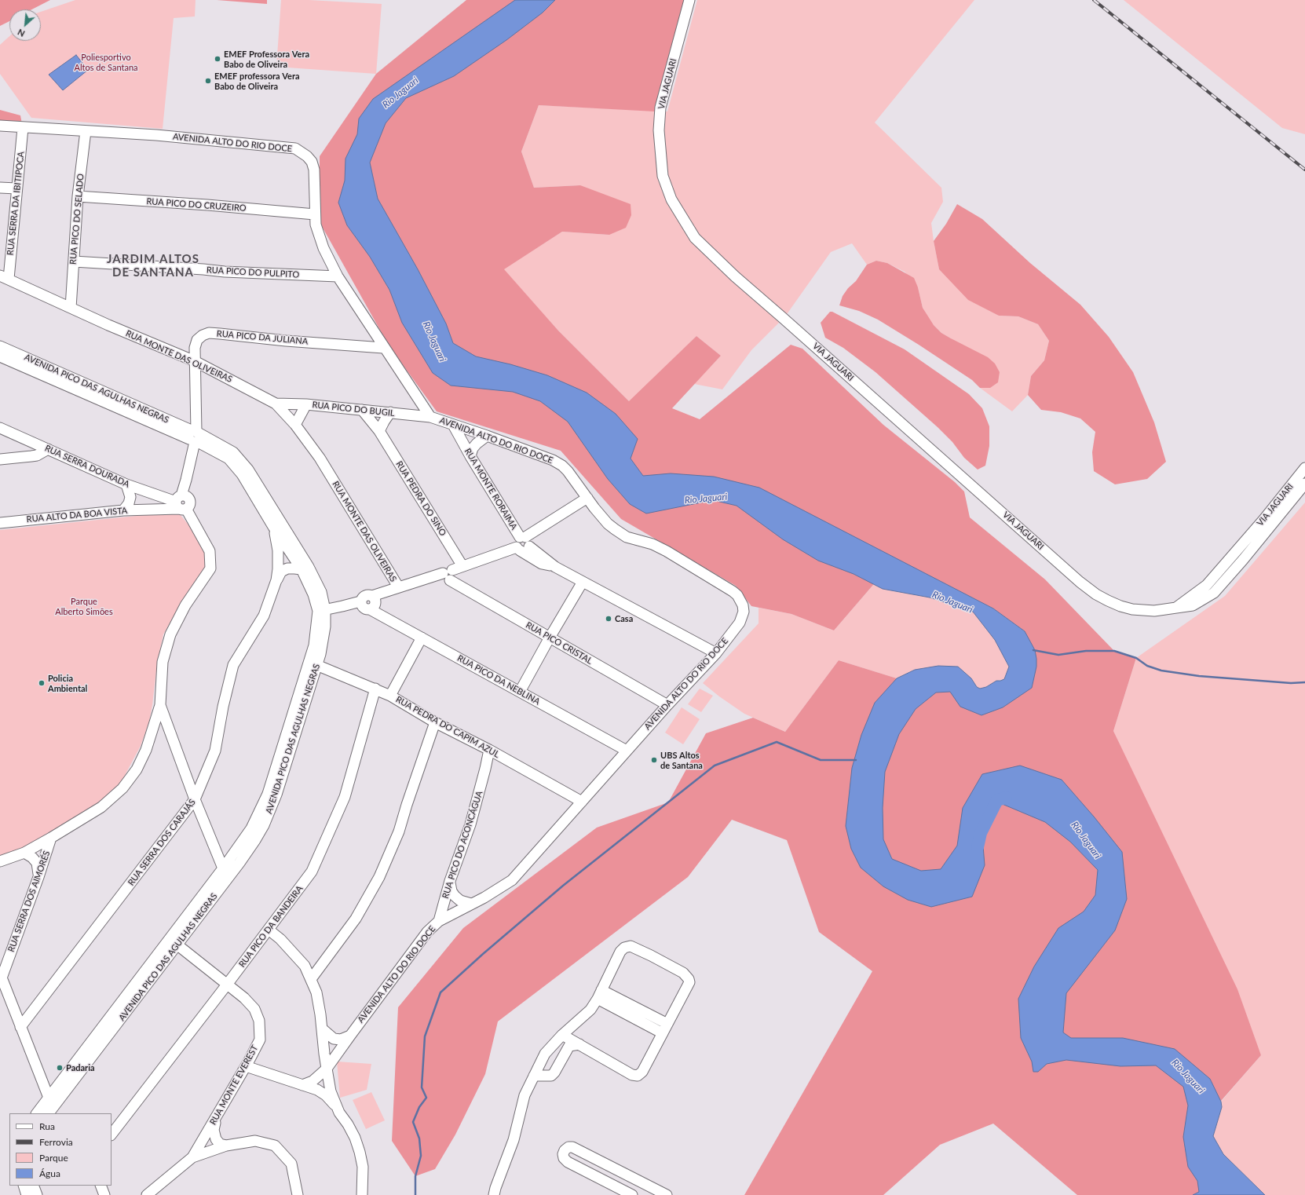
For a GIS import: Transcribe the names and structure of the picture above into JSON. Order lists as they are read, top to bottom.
{
  "streets": {
    "street": [
      "VIA JAGUARI",
      "AVENIDA ALTO DO RIO DOCE",
      "RUA SERRA DA IBITIPOCA",
      "RUA PICO DO CRUZEIRO",
      "RUA PICO DO SELADO",
      "RUA PICO DO PULPITO",
      "RUA PICO DA JULIANA",
      "RUA MONTE DAS OLIVEIRAS",
      "AVENIDA PICO DAS AGULHAS NEGRAS",
      "RUA PICO DO BUGIL",
      "RUA SERRA DOURADA",
      "RUA MONTE RORAIMA",
      "RUA PEDRA DO SINO",
      "RUA ALTO DA BOA VISTA",
      "RUA PICO CRISTAL",
      "RUA PICO DA NEBLINA",
      "RUA PEDRA DO CAPIM AZUL",
      "RUA SERRA DOS CARAJÁS",
      "RUA PICO DO ACONCÁGUA",
      "RUA SERRA DOS AIMORÉS",
      "RUA PICO DA BANDEIRA",
      "RUA MONTE EVEREST"
    ]
  },
  "crossings": [
    ["AVENIDA ALTO DO RIO DOCE", "RUA SERRA DA IBITIPOCA"],
    ["AVENIDA ALTO DO RIO DOCE", "RUA PICO DO CRUZEIRO"],
    ["AVENIDA ALTO DO RIO DOCE", "RUA PICO DO SELADO"],
    ["AVENIDA ALTO DO RIO DOCE", "RUA PICO DO PULPITO"],
    ["AVENIDA ALTO DO RIO DOCE", "RUA PICO DA JULIANA"],
    ["AVENIDA ALTO DO RIO DOCE", "RUA PICO DO BUGIL"],
    ["AVENIDA ALTO DO RIO DOCE", "RUA MONTE RORAIMA"],
    ["AVENIDA ALTO DO RIO DOCE", "RUA PICO CRISTAL"],
    ["AVENIDA ALTO DO RIO DOCE", "RUA PICO DA NEBLINA"],
    ["AVENIDA ALTO DO RIO DOCE", "RUA PEDRA DO CAPIM AZUL"],
    ["AVENIDA ALTO DO RIO DOCE", "RUA PICO DO ACONCÁGUA"],
    ["RUA SERRA DA IBITIPOCA", "RUA MONTE DAS OLIVEIRAS"],
    ["RUA PICO DO CRUZEIRO", "RUA PICO DO SELADO"],
    ["RUA PICO DO SELADO", "RUA PICO DO PULPITO"],
    ["RUA PICO DO SELADO", "RUA MONTE DAS OLIVEIRAS"],
    ["RUA PICO DA JULIANA", "RUA MONTE DAS OLIVEIRAS"],
    ["RUA PICO DA JULIANA", "AVENIDA PICO DAS AGULHAS NEGRAS"],
    ["RUA PICO DA JULIANA", "RUA SERRA DOURADA"],
    ["RUA PICO DA JULIANA", "RUA ALTO DA BOA VISTA"],
    ["RUA MONTE DAS OLIVEIRAS", "RUA PICO DO BUGIL"],
    ["AVENIDA PICO DAS AGULHAS NEGRAS", "RUA PEDRA DO CAPIM AZUL"],
    ["AVENIDA PICO DAS AGULHAS NEGRAS", "RUA SERRA DOS CARAJÁS"],
    ["AVENIDA PICO DAS AGULHAS NEGRAS", "RUA MONTE EVEREST"],
    ["RUA PICO DO BUGIL", "RUA PEDRA DO SINO"],
    ["RUA SERRA DOURADA", "RUA ALTO DA BOA VISTA"],
    ["RUA PEDRA DO CAPIM AZUL", "RUA PICO DO ACONCÁGUA"],
    ["RUA PEDRA DO CAPIM AZUL", "RUA PICO DA BANDEIRA"],
    ["RUA PICO DA BANDEIRA", "RUA MONTE EVEREST"]
  ],
  "districts": ["JARDIM ALTOS DE SANTANA"],
  "water": ["Rio Jaguari"],
  "parks": ["Poliesportivo Altos de Santana", "Parque Alberto Simões"],
  "places": [
    "EMEF Professora Vera Babo de Oliveira",
    "EMEF professora Vera Babo de Oliveira",
    "Casa",
    "Policia Ambiental",
    "UBS Altos de Santana",
    "Padaria"
  ],
  "legend": [
    "Rua",
    "Ferrovia",
    "Parque",
    "Água"
  ],
  "north": "bottom left"
}
